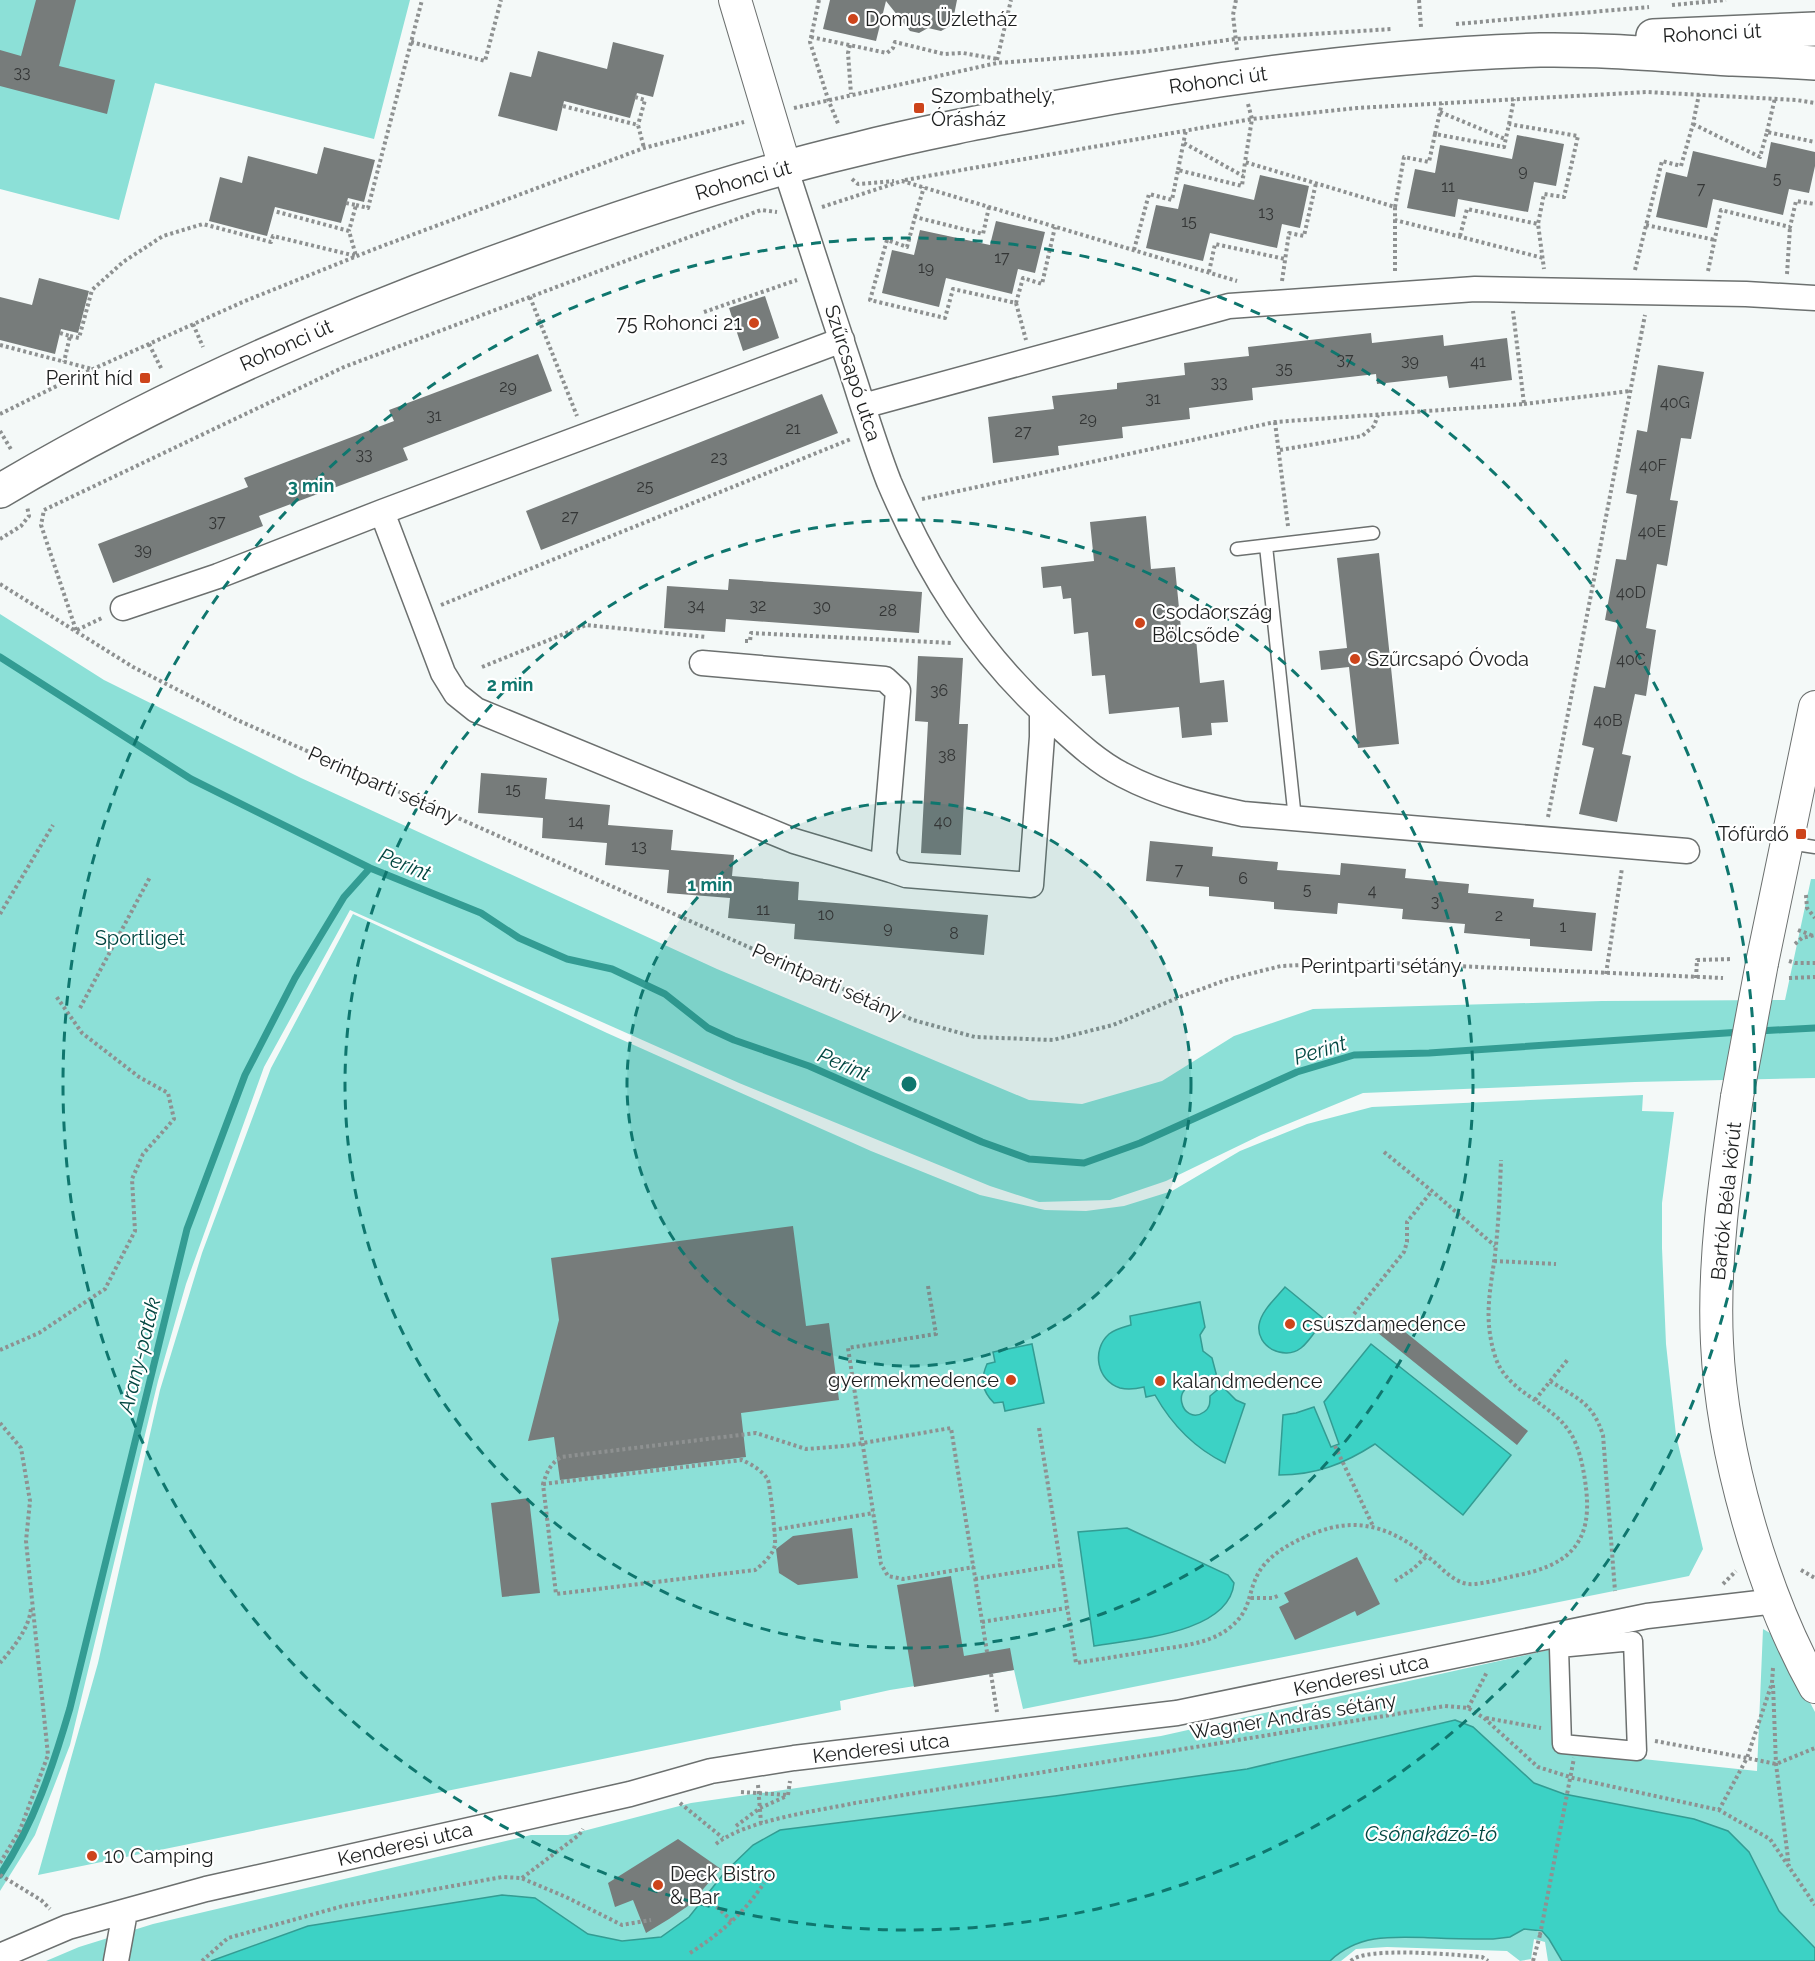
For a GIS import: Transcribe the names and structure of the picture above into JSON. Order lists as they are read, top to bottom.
{
  "streets": {
    "main road": ["Rohonci út"],
    "street": ["Szűrcsapó utca", "Bartók Béla körút", "Kenderesi utca"],
    "path": ["Perintparti sétány", "Wagner András sétány"]
  },
  "crossings": [
    ["Rohonci út", "Szűrcsapó utca"],
    ["Bartók Béla körút", "Kenderesi utca"]
  ],
  "water": ["Perint", "Arany-patak", "Csónakázó-tó"],
  "parks": ["Sportliget"],
  "places": {
    "other": [
      "Domus Üzletház",
      "75 Rohonci 21",
      "Csodaország Bölcsőde",
      "Szűrcsapó Óvoda",
      "csúszdamedence",
      "gyermekmedence",
      "kalandmedence",
      "10 Camping",
      "Deck Bistro & Bar"
    ],
    "transit": ["Szombathely, Órásház", "Perint híd", "Tófürdő"]
  },
  "house_numbers": [
    "33",
    "9",
    "5",
    "11",
    "7",
    "13",
    "15",
    "17",
    "19",
    "37",
    "39",
    "41",
    "35",
    "33",
    "29",
    "31",
    "40G",
    "31",
    "29",
    "21",
    "27",
    "33",
    "23",
    "40F",
    "25",
    "27",
    "37",
    "40E",
    "39",
    "40D",
    "34",
    "32",
    "30",
    "28",
    "40C",
    "36",
    "40B",
    "38",
    "15",
    "14",
    "40",
    "13",
    "7",
    "6",
    "5",
    "4",
    "3",
    "11",
    "10",
    "2",
    "1",
    "9",
    "8"
  ],
  "rings": ["3 min", "2 min", "1 min"]
}
